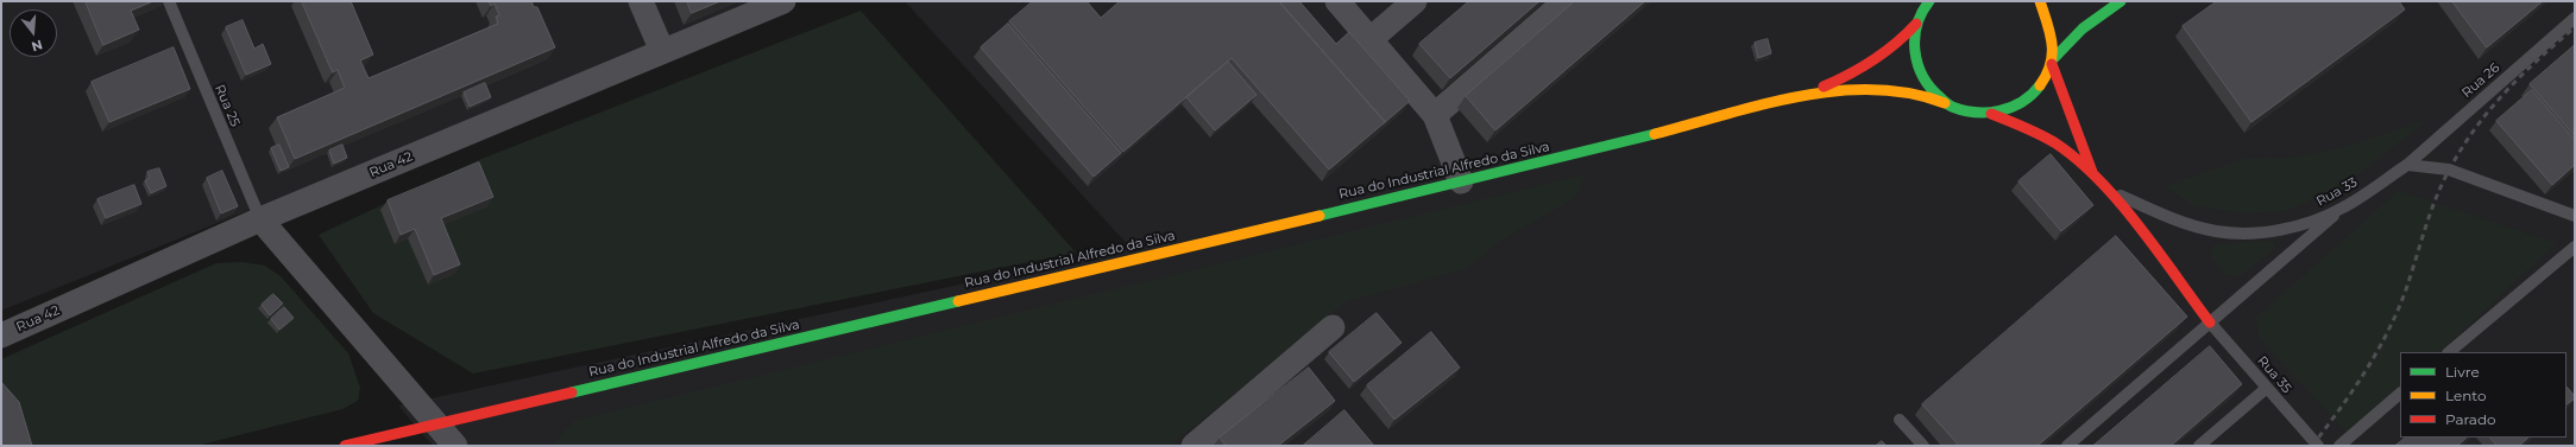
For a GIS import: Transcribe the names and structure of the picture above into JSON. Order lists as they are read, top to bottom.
{
  "streets": {
    "street": ["Rua 42", "Rua do Industrial Alfredo da Silva"],
    "lane": [
      "Rua 26",
      "Rua 25",
      "Rua 33",
      "Rua 35"
    ]
  },
  "crossings": [
    ["Rua 26", "Rua 33"],
    ["Rua 25", "Rua 42"]
  ],
  "legend": ["Livre", "Lento", "Parado"],
  "north": "bottom"
}
